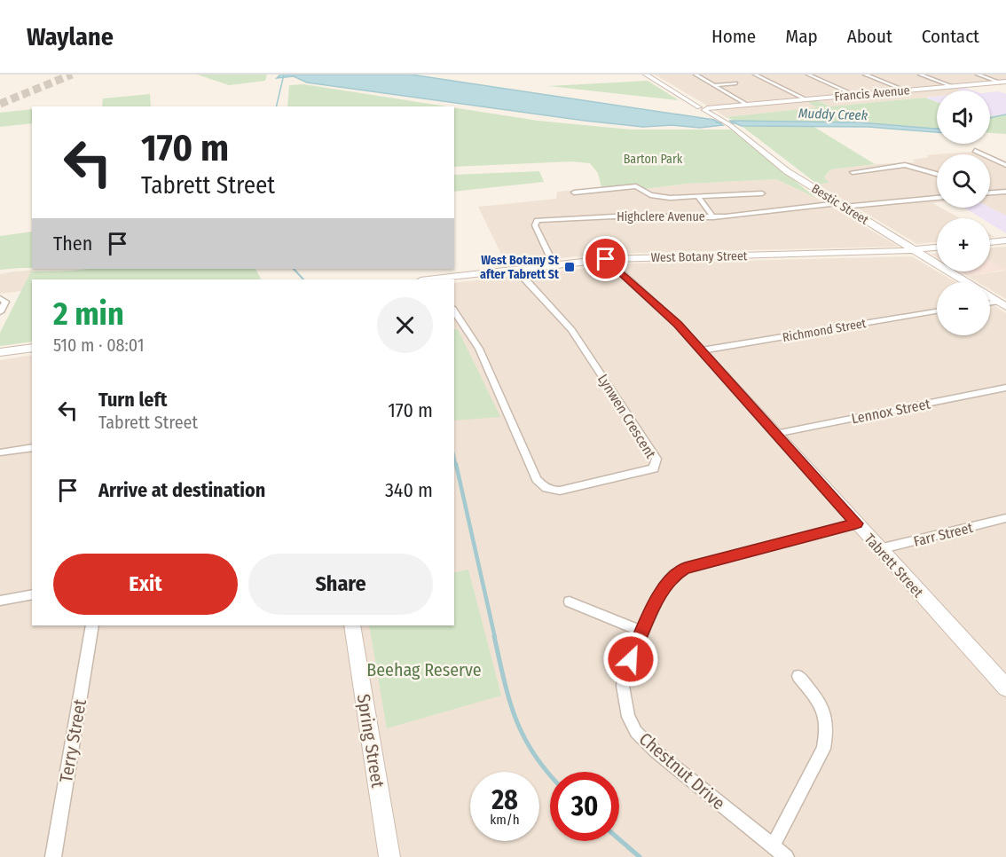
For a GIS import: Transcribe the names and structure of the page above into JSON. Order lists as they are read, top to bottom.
{
  "streets": {
    "main road": [
      "Francis Avenue",
      "Bestic Street",
      "West Botany Street",
      "Tabrett Street",
      "Spring Street"
    ],
    "street": [
      "Highclere Avenue",
      "Richmond Street",
      "Lennox Street",
      "Lynwen Crescent",
      "Farr Street",
      "Terry Street",
      "Chestnut Drive"
    ]
  },
  "crossings": [
    ["Francis Avenue", "Bestic Street"],
    ["Bestic Street", "Highclere Avenue"],
    ["Bestic Street", "West Botany Street"],
    ["Highclere Avenue", "West Botany Street"],
    ["West Botany Street", "Lynwen Crescent"],
    ["West Botany Street", "Tabrett Street"],
    ["Richmond Street", "Tabrett Street"],
    ["Lennox Street", "Tabrett Street"],
    ["Farr Street", "Tabrett Street"],
    ["Tabrett Street", "Chestnut Drive"]
  ],
  "water": ["Muddy Creek"],
  "parks": ["Barton Park", "Beehag Reserve"],
  "places": {
    "transit": ["West Botany St after Tabrett St"]
  },
  "page": {
    "header": "Waylane",
    "nav": [
      "Home",
      "Map",
      "About",
      "Contact"
    ],
    "map_buttons": ["+", "−"],
    "turn": ["170 m", "Tabrett Street"],
    "then": "Then",
    "heading": ["2 min", "510 m · 08:01"],
    "list": [
      {
        "name": "Turn left",
        "note": "Tabrett Street",
        "value": "170 m"
      },
      {
        "name": "Arrive at destination",
        "value": "340 m"
      }
    ],
    "buttons": ["Exit", "Share"],
    "speed": "28 km/h",
    "limit": "30"
  }
}
